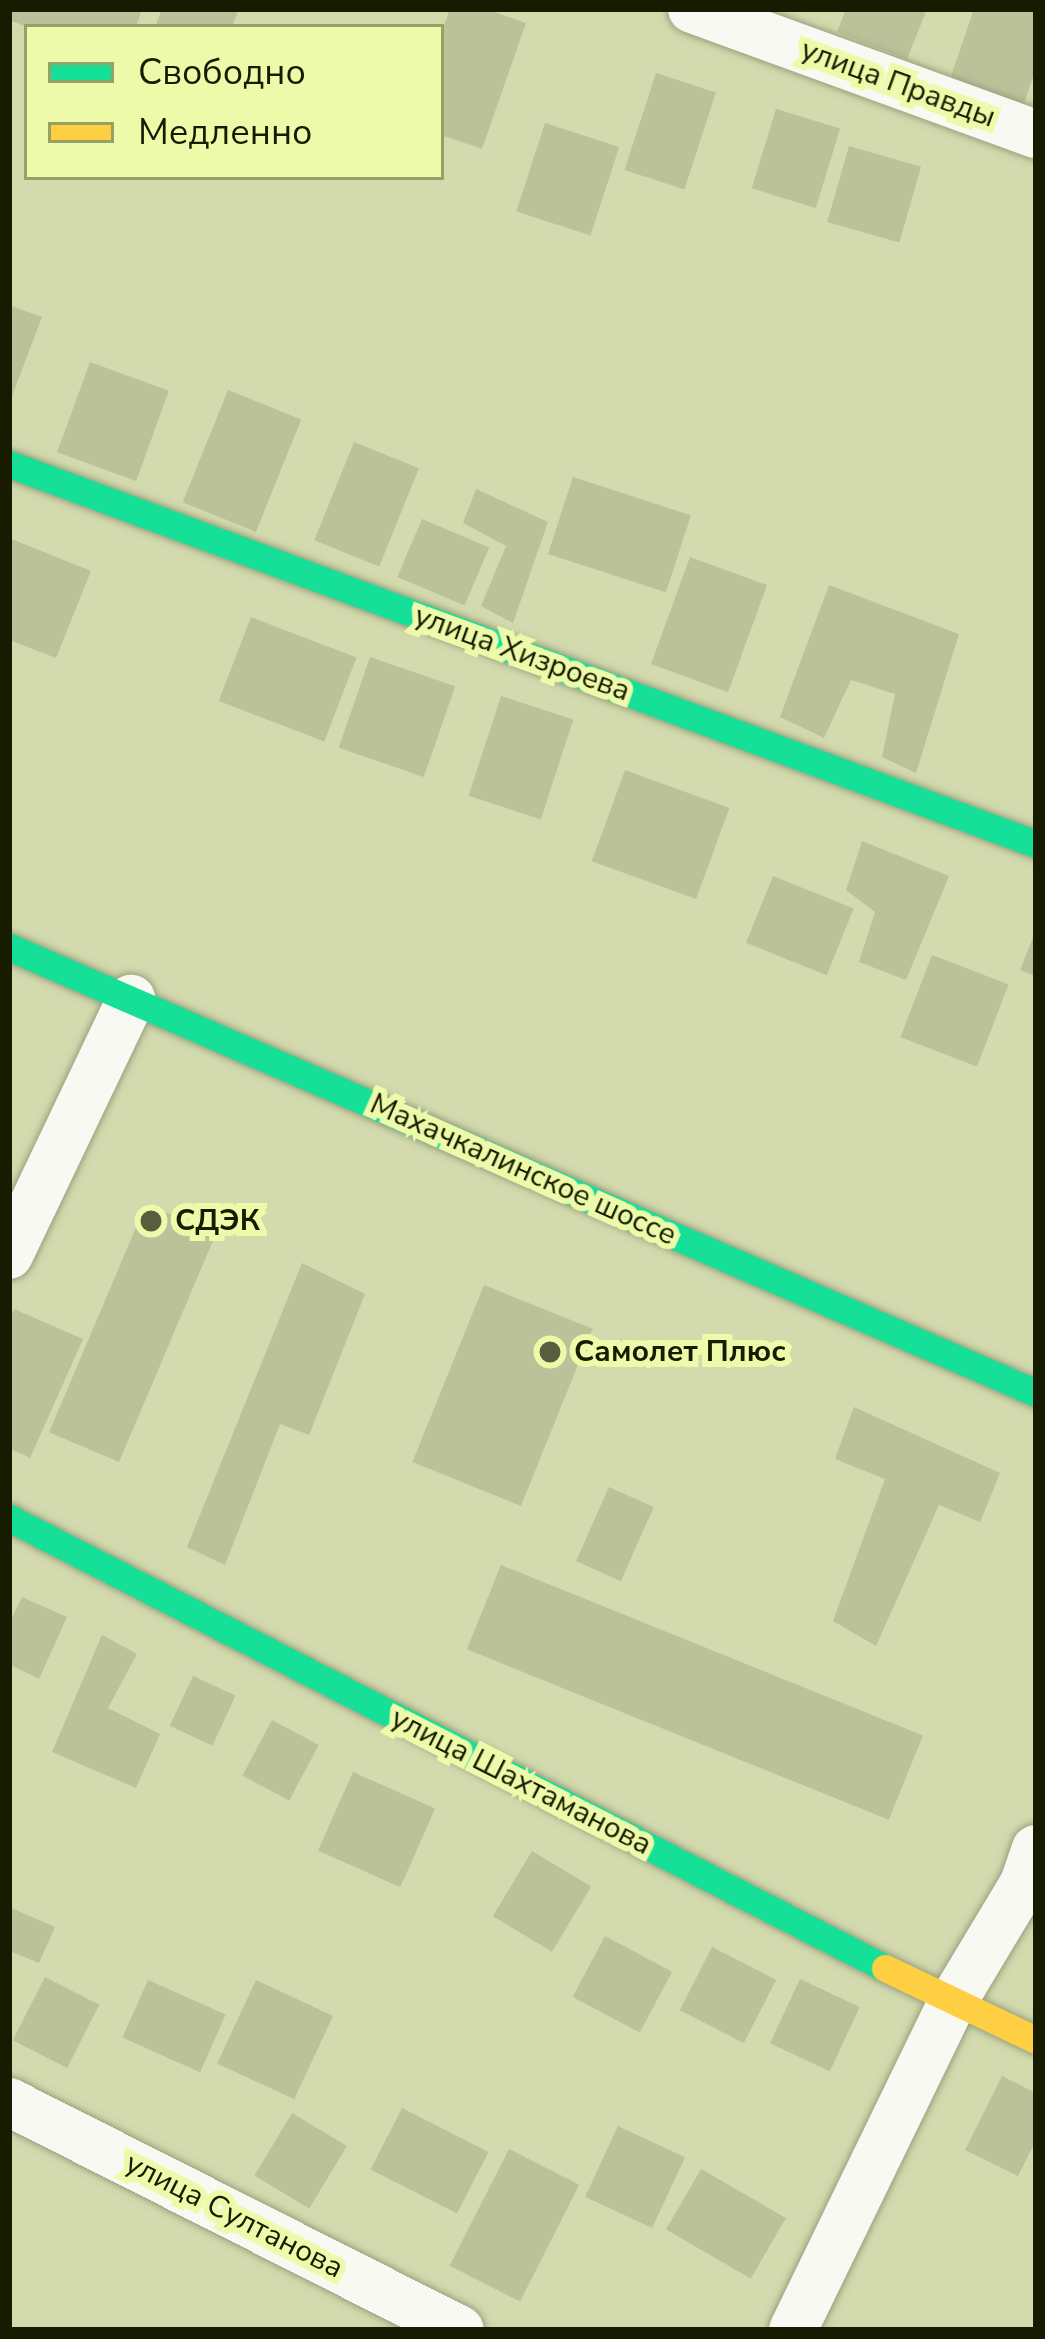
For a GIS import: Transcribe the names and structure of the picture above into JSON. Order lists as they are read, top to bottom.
{
  "streets": {
    "main road": ["улица Хизроева", "Махачкалинское шоссе", "улица Шахтаманова"],
    "street": ["улица Правды", "улица Султанова"]
  },
  "places": ["СДЭК", "Самолет Плюс"],
  "legend": ["Свободно", "Медленно"]
}
